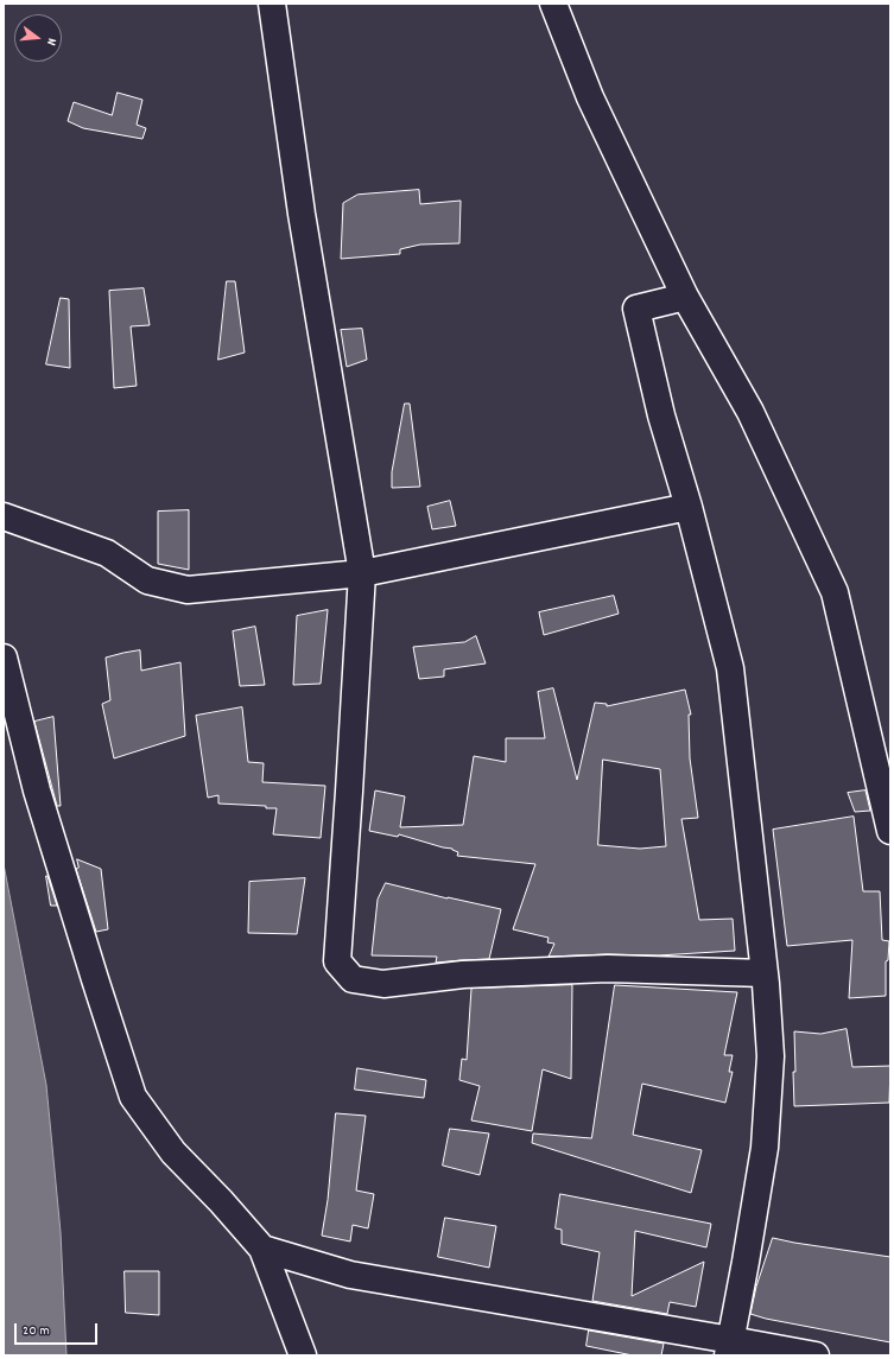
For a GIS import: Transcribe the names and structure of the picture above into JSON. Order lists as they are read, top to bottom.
{
  "scale_bar": "20 m",
  "north": "right"
}
